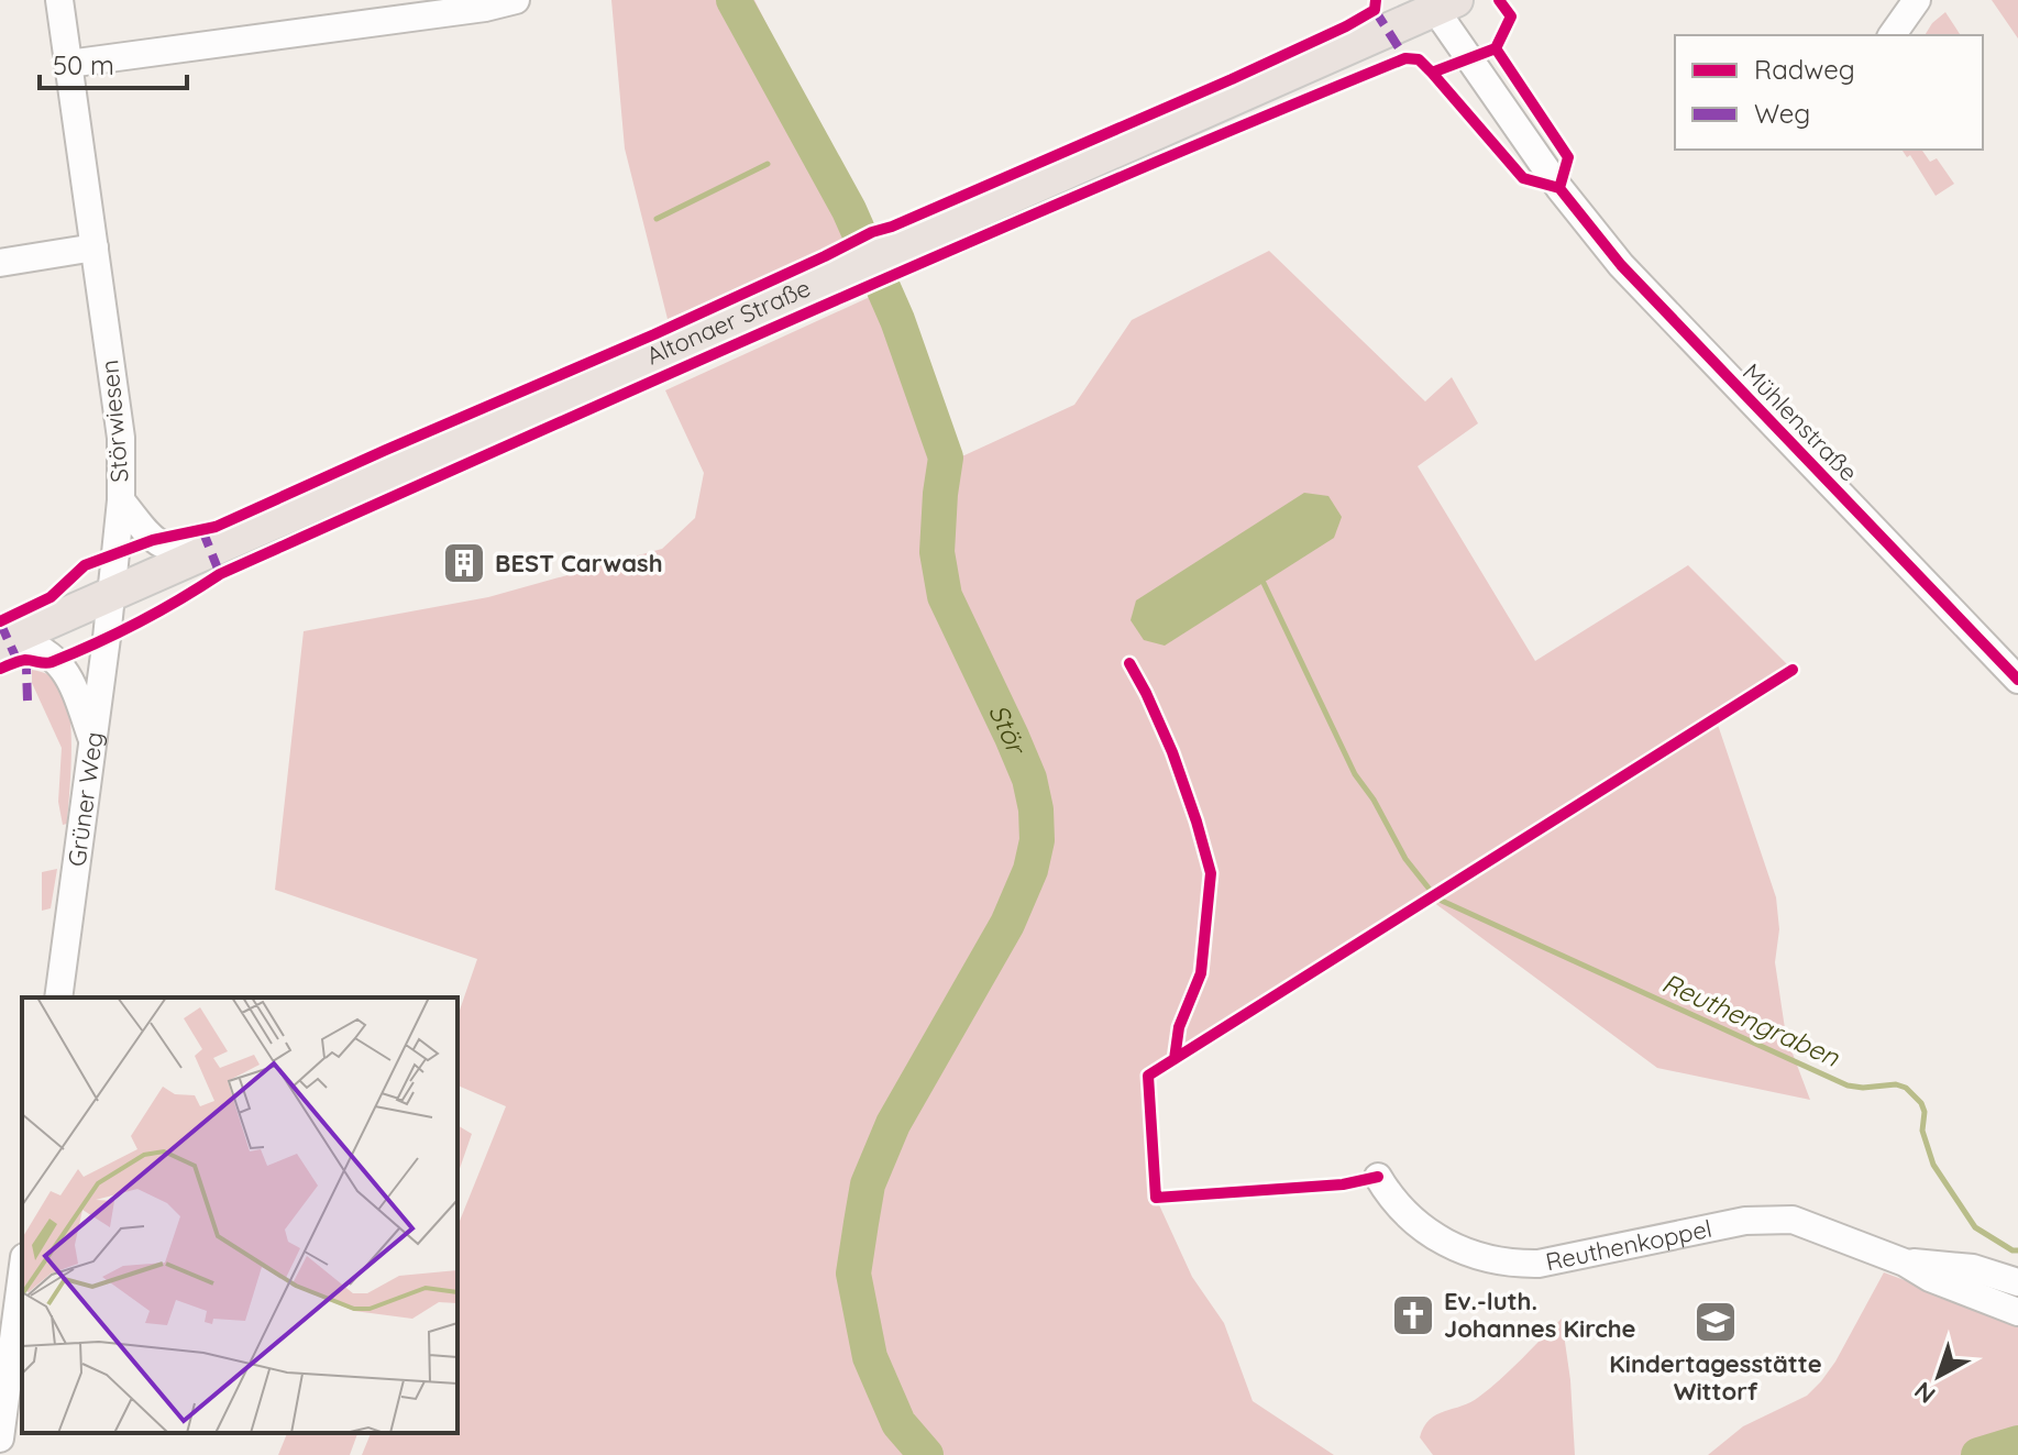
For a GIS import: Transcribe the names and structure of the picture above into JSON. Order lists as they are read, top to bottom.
{
  "streets": {
    "main road": ["Altonaer Straße"],
    "street": [
      "Störwiesen",
      "Mühlenstraße",
      "Grüner Weg",
      "Reuthenkoppel"
    ]
  },
  "crossings": [
    ["Altonaer Straße", "Störwiesen"],
    ["Altonaer Straße", "Mühlenstraße"],
    ["Altonaer Straße", "Grüner Weg"],
    ["Störwiesen", "Grüner Weg"]
  ],
  "water": ["Stör", "Reuthengraben"],
  "places": {
    "building": ["BEST Carwash"],
    "church": ["Ev.-luth. Johannes Kirche"],
    "school or university": ["Kindertagesstätte Wittorf"]
  },
  "legend": ["Radweg", "Weg"],
  "scale_bar": "50 m",
  "north": "bottom left"
}
